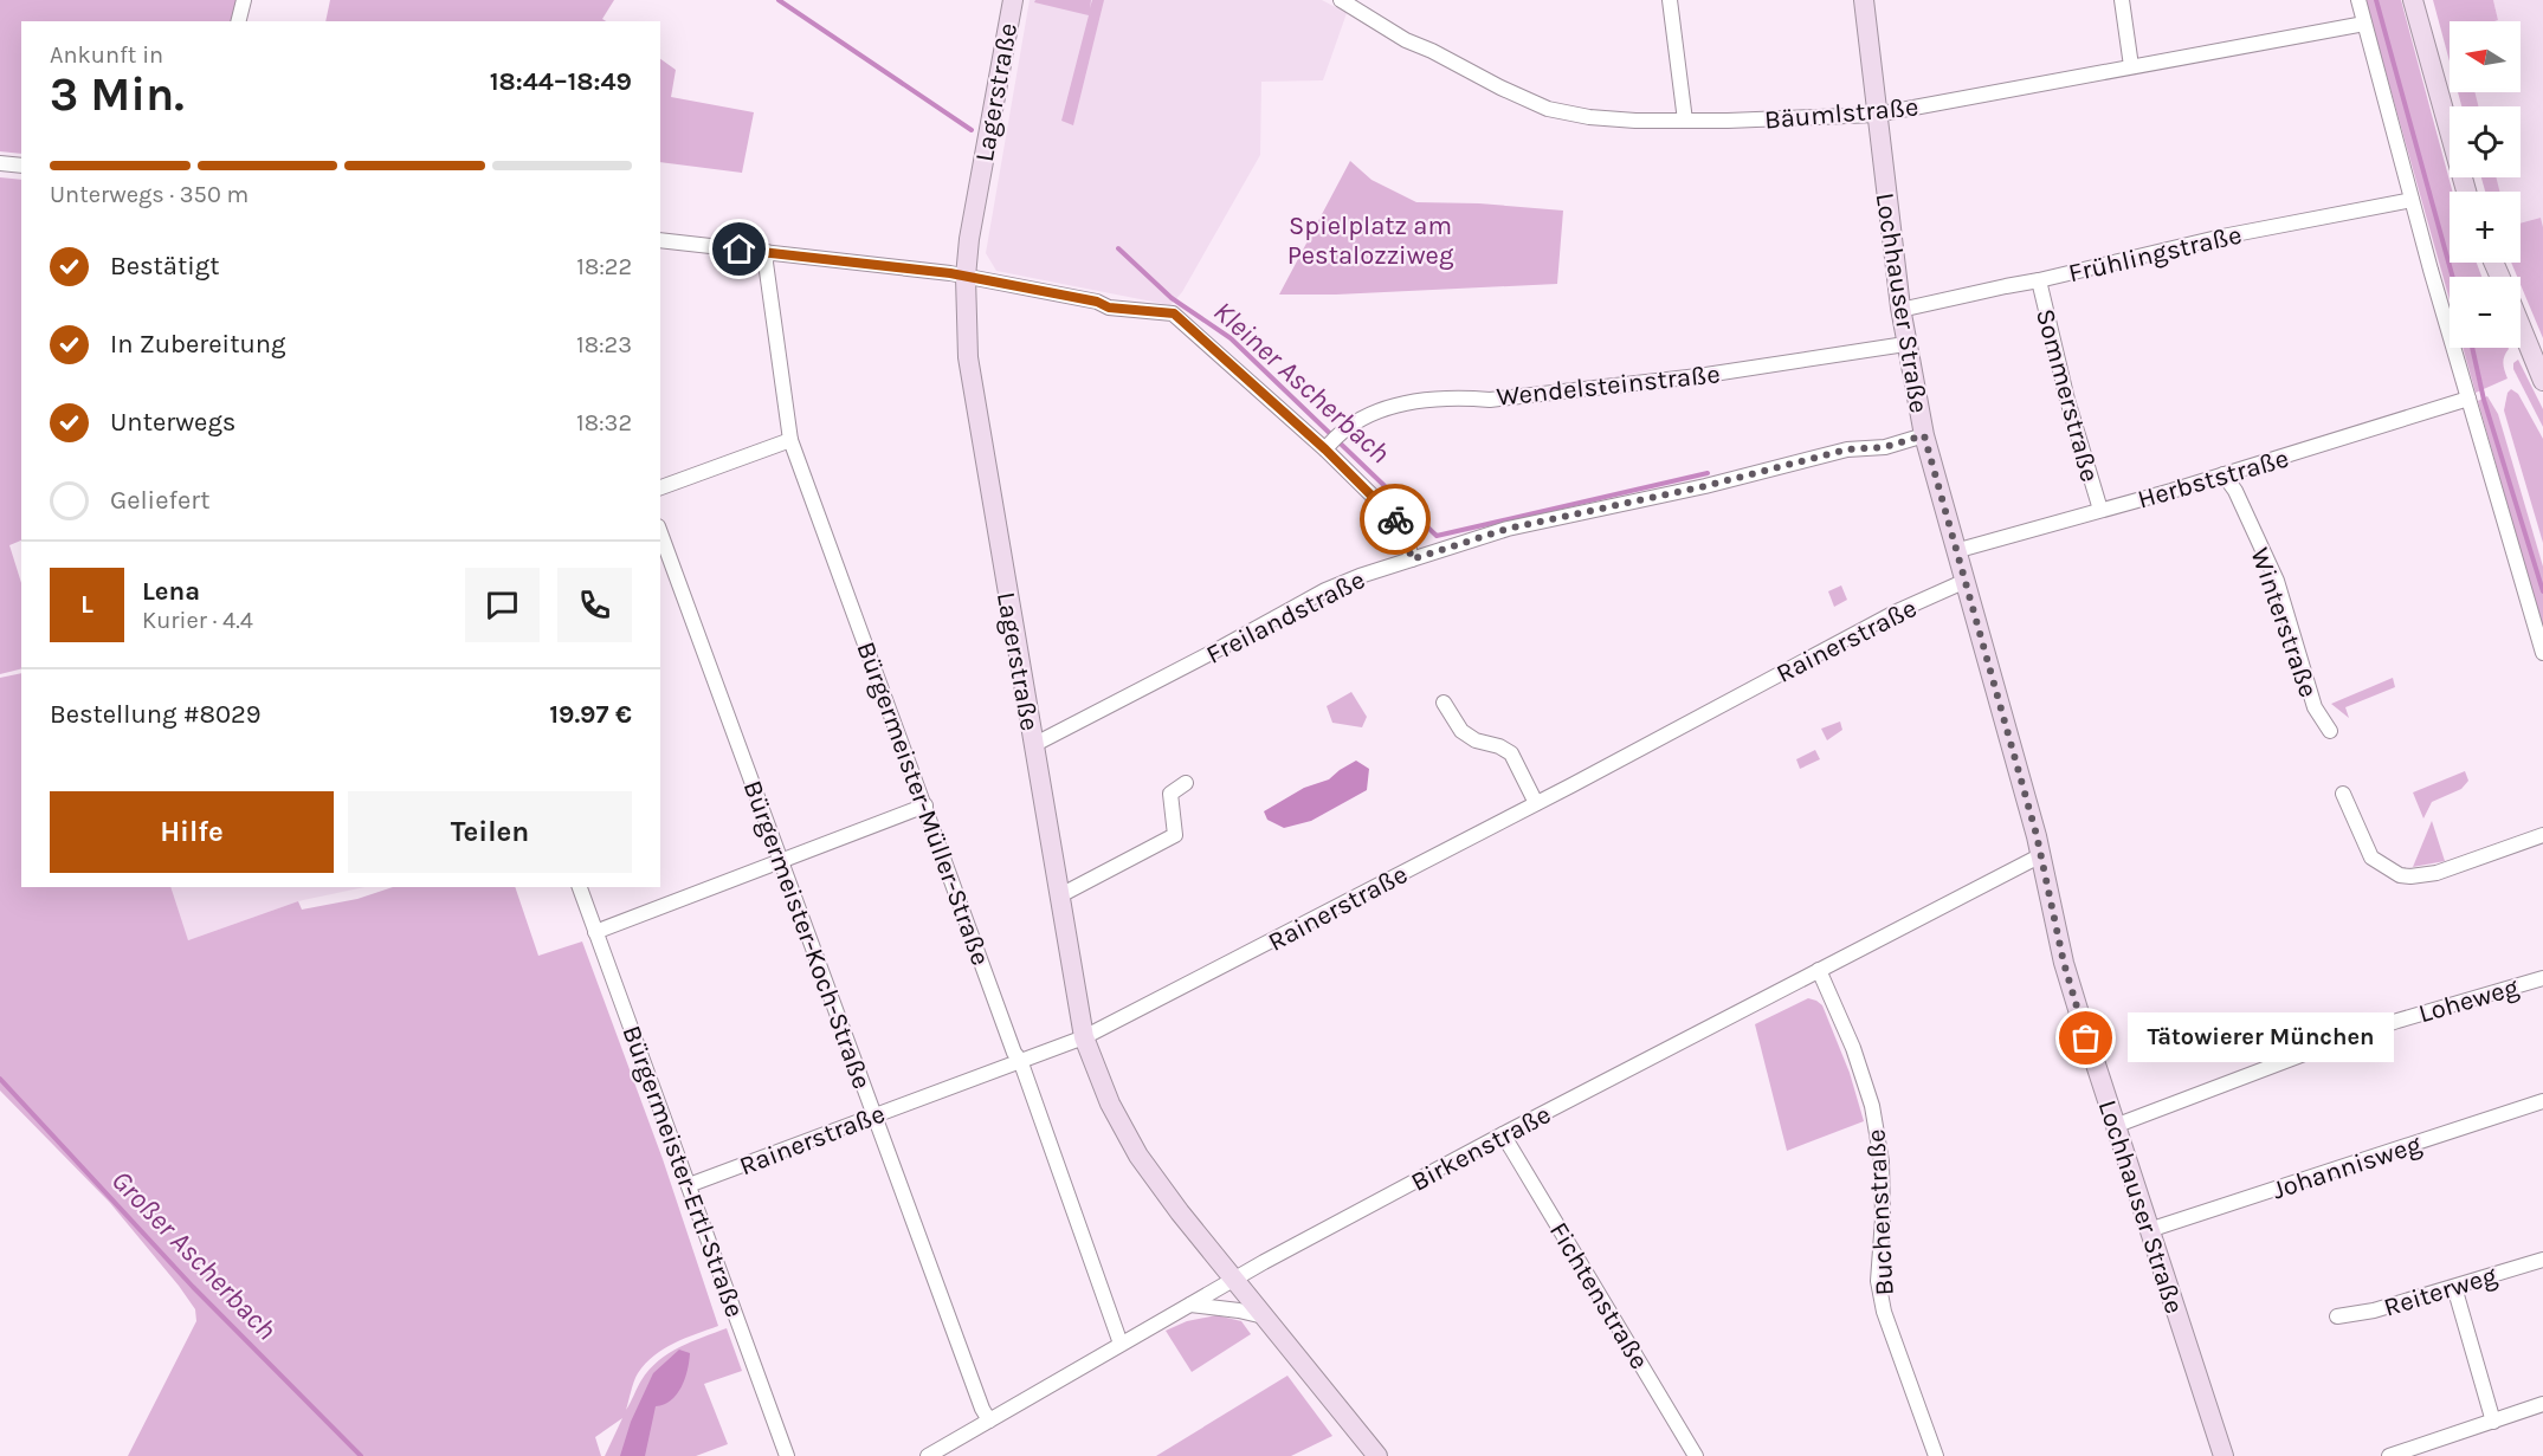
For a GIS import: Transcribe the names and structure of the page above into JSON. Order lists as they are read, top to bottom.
{
  "streets": {
    "street": [
      "Lagerstraße",
      "Bäumlstraße",
      "Frühlingstraße",
      "Lochhauser Straße",
      "Wendelsteinstraße",
      "Sommerstraße",
      "Herbststraße",
      "Freilandstraße",
      "Winterstraße",
      "Rainerstraße",
      "Bürgermeister-Müller-Straße",
      "Bürgermeister-Koch-Straße",
      "Loheweg",
      "Birkenstraße",
      "Johannisweg",
      "Bürgermeister-Ertl-Straße",
      "Buchenstraße",
      "Reiterweg",
      "Fichtenstraße"
    ]
  },
  "crossings": [
    ["Lagerstraße", "Freilandstraße"],
    ["Lagerstraße", "Rainerstraße"],
    ["Lagerstraße", "Birkenstraße"],
    ["Bäumlstraße", "Lochhauser Straße"],
    ["Frühlingstraße", "Lochhauser Straße"],
    ["Frühlingstraße", "Sommerstraße"],
    ["Lochhauser Straße", "Wendelsteinstraße"],
    ["Lochhauser Straße", "Herbststraße"],
    ["Lochhauser Straße", "Freilandstraße"],
    ["Lochhauser Straße", "Rainerstraße"],
    ["Lochhauser Straße", "Loheweg"],
    ["Lochhauser Straße", "Birkenstraße"],
    ["Lochhauser Straße", "Johannisweg"],
    ["Sommerstraße", "Herbststraße"],
    ["Herbststraße", "Winterstraße"],
    ["Rainerstraße", "Bürgermeister-Müller-Straße"],
    ["Rainerstraße", "Bürgermeister-Koch-Straße"],
    ["Rainerstraße", "Bürgermeister-Ertl-Straße"],
    ["Bürgermeister-Müller-Straße", "Birkenstraße"],
    ["Bürgermeister-Koch-Straße", "Birkenstraße"],
    ["Birkenstraße", "Buchenstraße"],
    ["Birkenstraße", "Fichtenstraße"]
  ],
  "water": ["Kleiner Ascherbach", "Großer Ascherbach"],
  "parks": ["Spielplatz am Pestalozziweg"],
  "places": ["Tätowierer München"],
  "north": "left",
  "page": {
    "map_buttons": ["+", "−"],
    "heading": ["3 Min.", "Ankunft in", "18:44–18:49"],
    "panel": [
      "Lena",
      "Kurier · 4.4",
      "Bestellung #8029",
      "19.97 €"
    ],
    "bar": "Unterwegs · 350 m",
    "list": [
      ["Bestätigt", "18:22"],
      ["In Zubereitung", "18:23"],
      ["Unterwegs", "18:32"],
      "Geliefert"
    ],
    "round": "L",
    "buttons": ["Hilfe", "Teilen"],
    "bubble": "Tätowierer München"
  }
}
